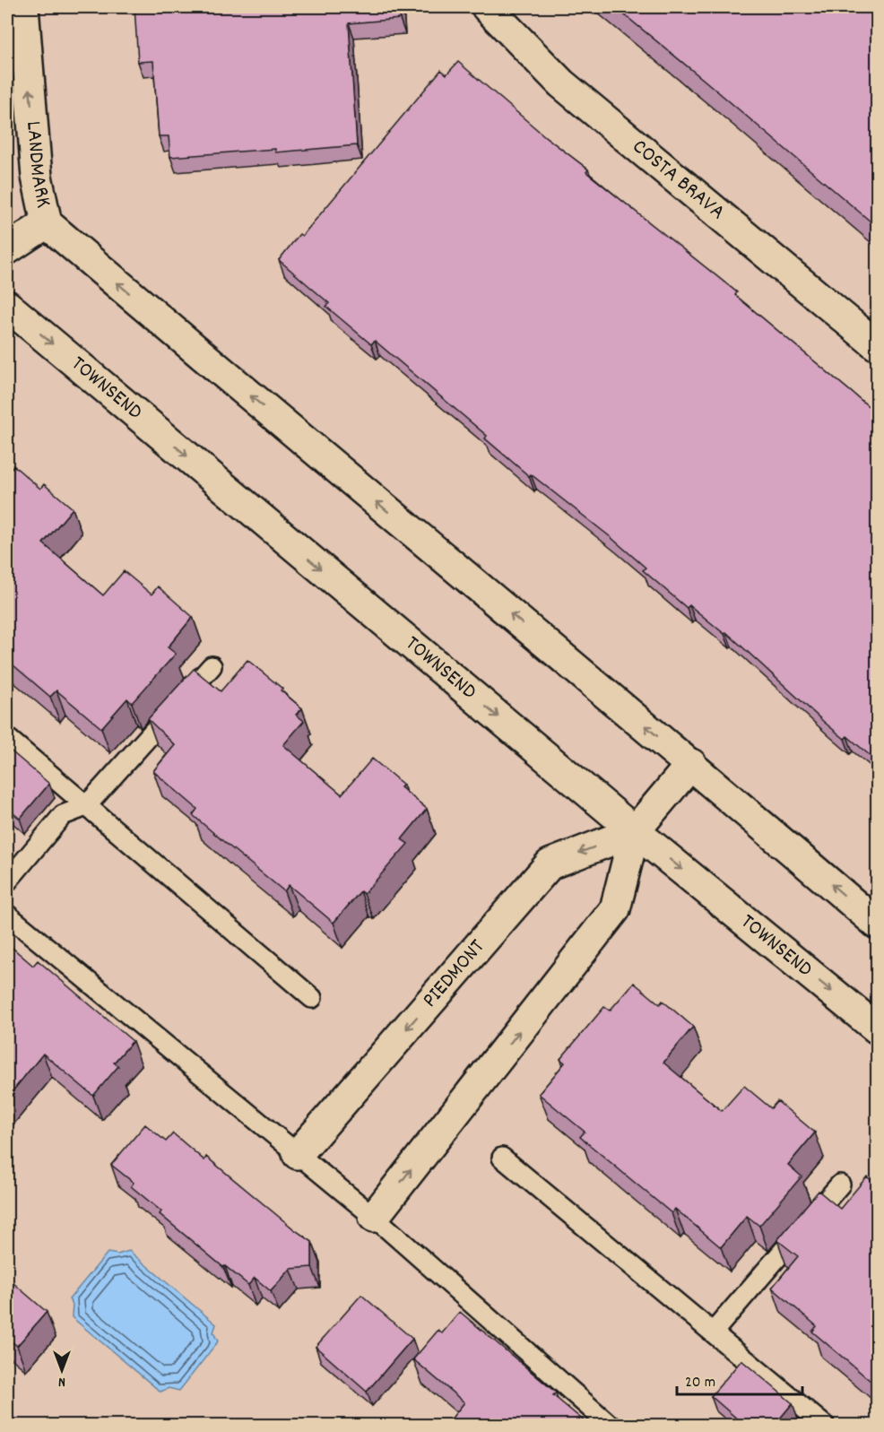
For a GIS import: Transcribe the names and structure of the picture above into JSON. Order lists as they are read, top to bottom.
{
  "streets": {
    "street": [
      "LANDMARK",
      "COSTA BRAVA",
      "TOWNSEND",
      "PIEDMONT"
    ]
  },
  "crossings": [
    ["TOWNSEND", "PIEDMONT"]
  ],
  "one_way": ["LANDMARK"],
  "scale_bar": "20 m",
  "north": "bottom"
}
